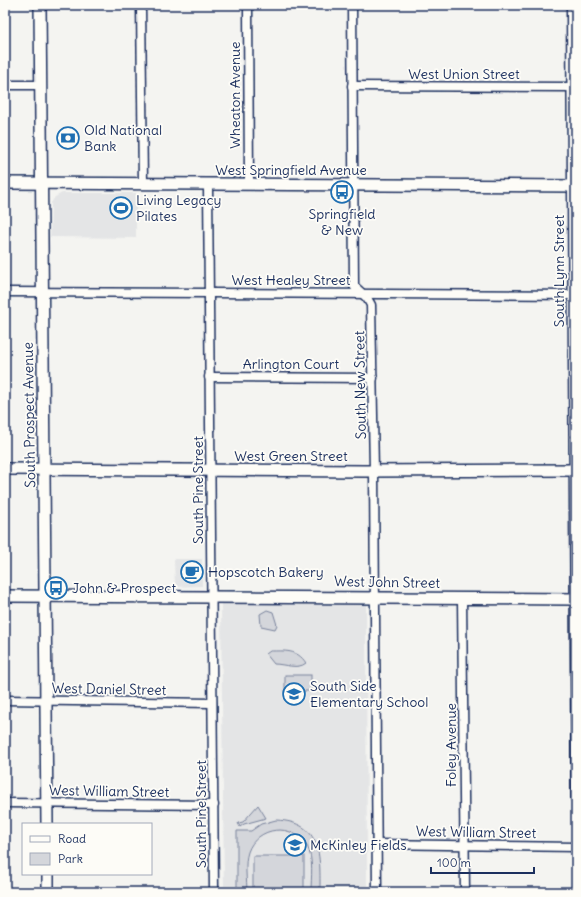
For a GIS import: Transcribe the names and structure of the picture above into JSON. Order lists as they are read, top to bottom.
{
  "streets": {
    "main road": [
      "West Springfield Avenue",
      "South Prospect Avenue",
      "West Green Street",
      "West John Street"
    ],
    "street": [
      "West Union Street",
      "Wheaton Avenue",
      "South Lynn Street",
      "West Healey Street",
      "Arlington Court",
      "South New Street",
      "South Pine Street",
      "West Daniel Street",
      "Foley Avenue",
      "West William Street"
    ]
  },
  "crossings": [
    ["West Union Street", "South Lynn Street"],
    ["West Union Street", "South New Street"],
    ["Wheaton Avenue", "West Springfield Avenue"],
    ["West Springfield Avenue", "South Lynn Street"],
    ["West Springfield Avenue", "South New Street"],
    ["West Springfield Avenue", "South Prospect Avenue"],
    ["West Springfield Avenue", "South Pine Street"],
    ["South Lynn Street", "West Healey Street"],
    ["South Lynn Street", "West Green Street"],
    ["South Lynn Street", "West John Street"],
    ["West Healey Street", "South New Street"],
    ["West Healey Street", "South Prospect Avenue"],
    ["West Healey Street", "South Pine Street"],
    ["Arlington Court", "South New Street"],
    ["Arlington Court", "South Pine Street"],
    ["South New Street", "West Green Street"],
    ["South New Street", "West John Street"],
    ["South New Street", "West William Street"],
    ["South Prospect Avenue", "West Green Street"],
    ["South Prospect Avenue", "West John Street"],
    ["South Prospect Avenue", "West Daniel Street"],
    ["South Prospect Avenue", "West William Street"],
    ["West Green Street", "South Pine Street"],
    ["South Pine Street", "West John Street"],
    ["South Pine Street", "West Daniel Street"],
    ["South Pine Street", "West William Street"],
    ["West John Street", "Foley Avenue"],
    ["Foley Avenue", "West William Street"]
  ],
  "places": {
    "bank": ["Old National Bank"],
    "bus stop": ["Springfield & New", "John & Prospect"],
    "sports": ["Living Legacy Pilates"],
    "cafe": ["Hopscotch Bakery"],
    "school or university": ["South Side Elementary School", "McKinley Fields"]
  },
  "legend": ["Road", "Park"],
  "scale_bar": "100 m"
}
